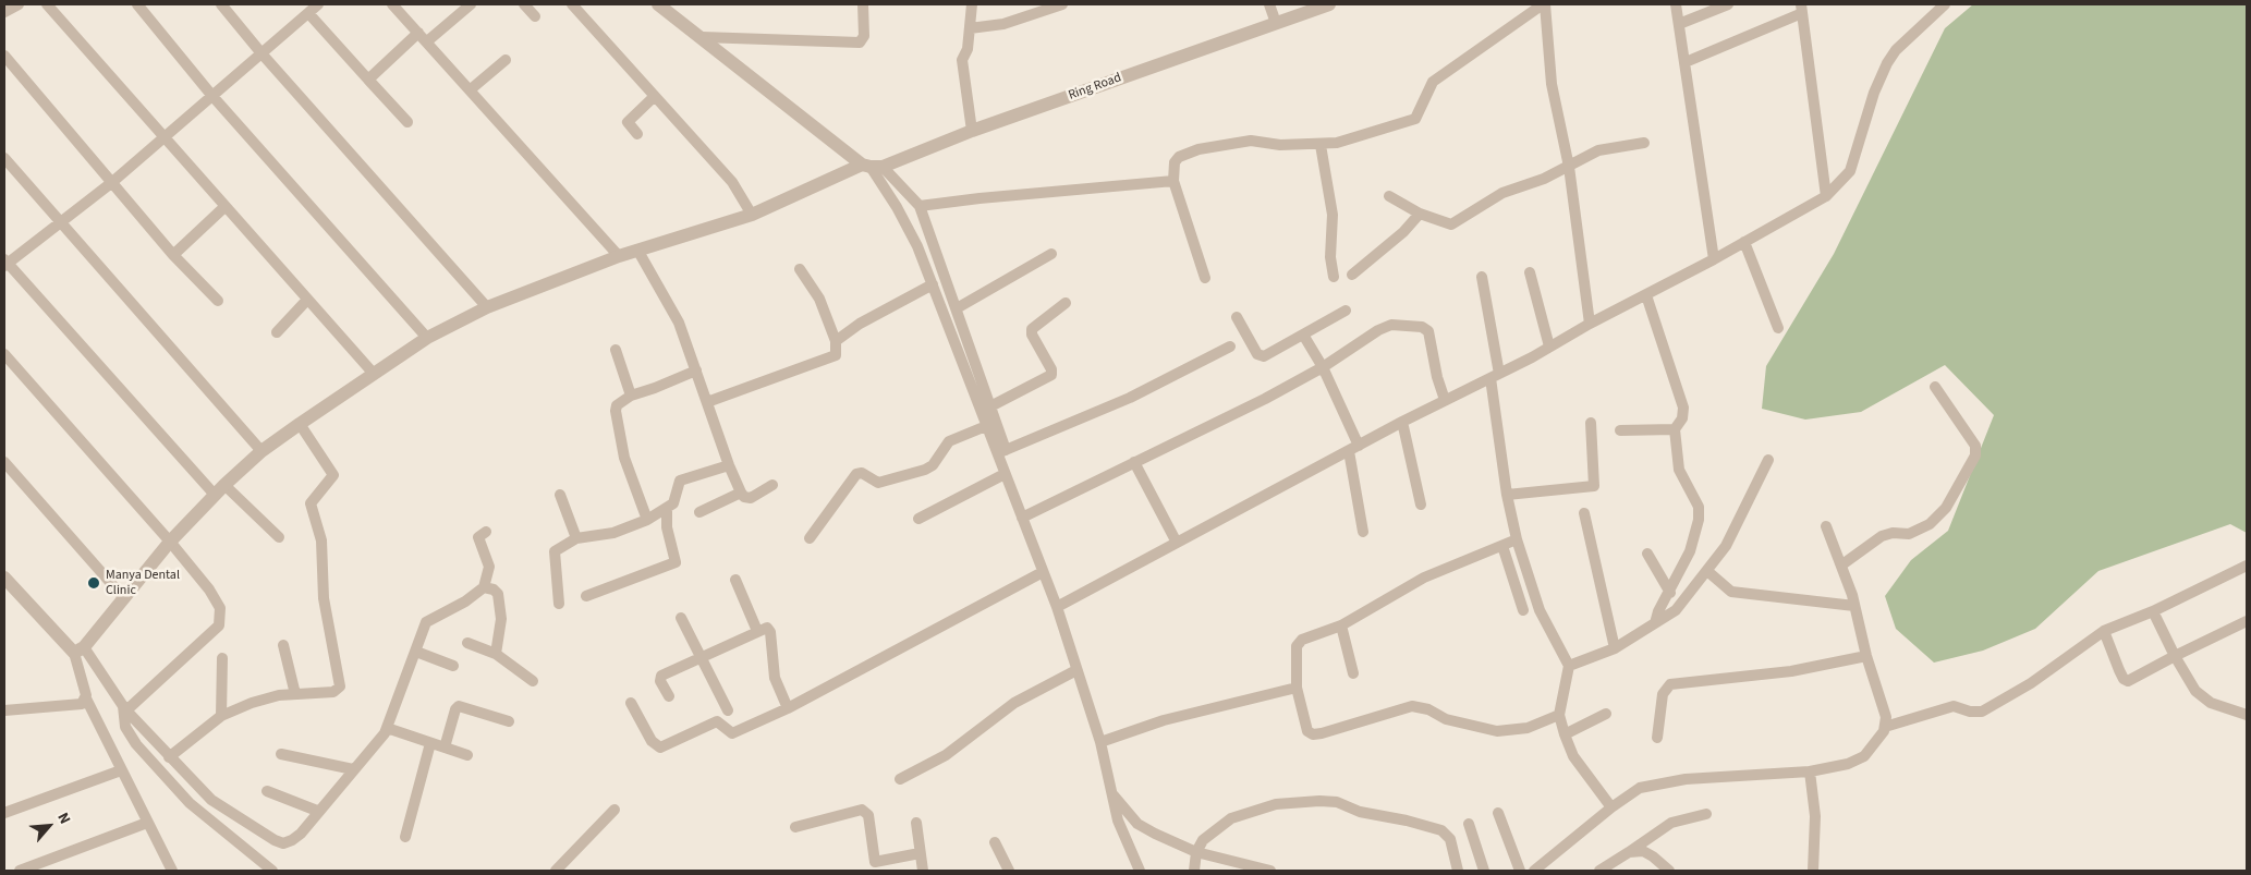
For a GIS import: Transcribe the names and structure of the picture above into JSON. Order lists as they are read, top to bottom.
{
  "streets": {
    "street": ["Ring Road"]
  },
  "places": ["Manya Dental Clinic"],
  "north": "top right"
}
